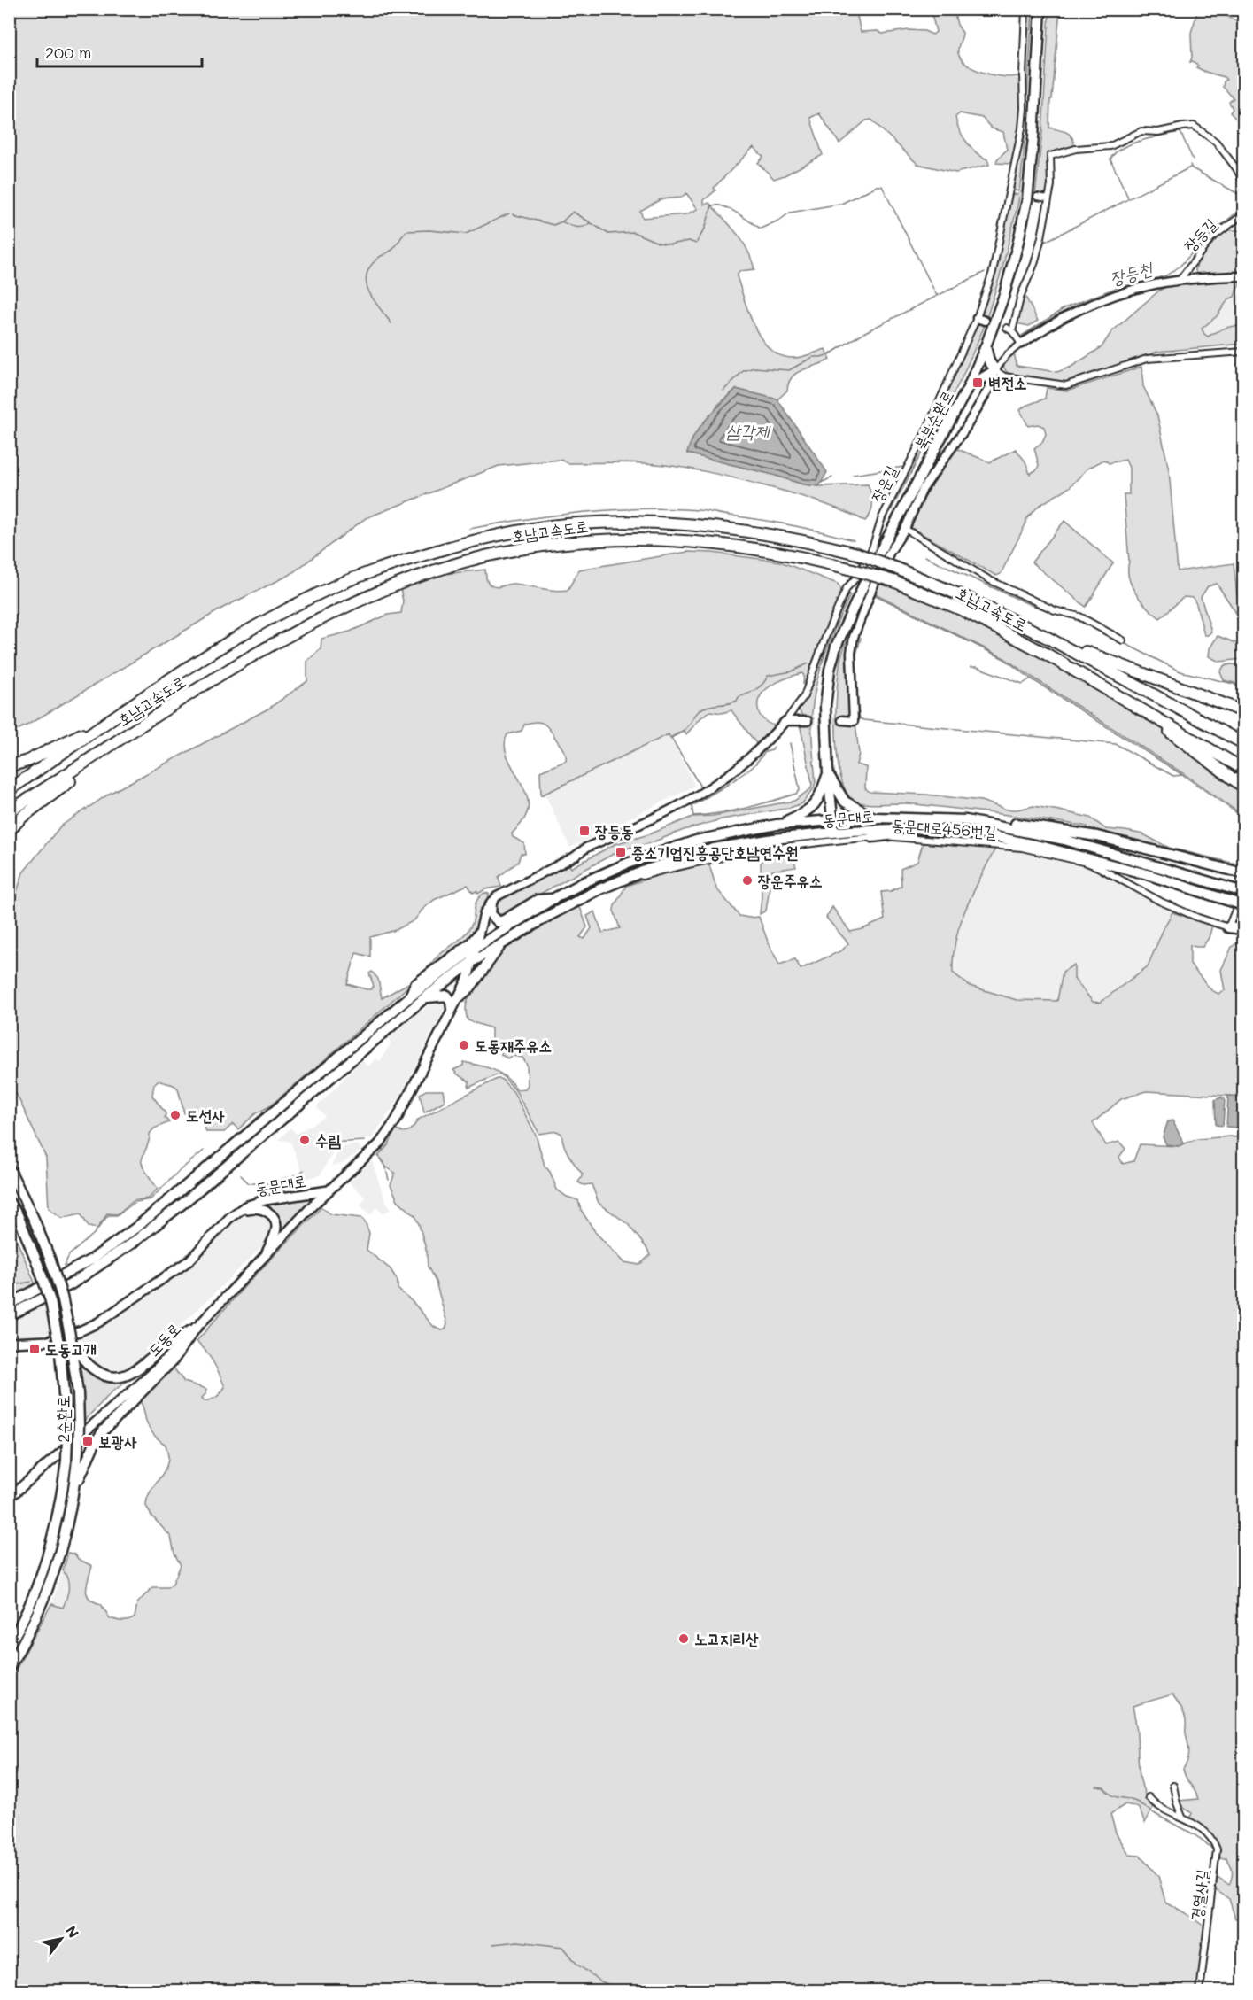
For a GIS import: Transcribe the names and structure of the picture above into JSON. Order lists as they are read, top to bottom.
{
  "streets": {
    "highway": ["호남고속도로"],
    "main road": [
      "북부순환로",
      "동문대로",
      "도동로",
      "2순환로"
    ],
    "street": [
      "장등길",
      "장운길",
      "동문대로456번길",
      "경열사길"
    ]
  },
  "crossings": [
    ["북부순환로", "동문대로"],
    ["동문대로", "동문대로456번길"],
    ["동문대로", "도동로"]
  ],
  "water": ["장등천", "삼각제"],
  "places": {
    "transit": [
      "변전소",
      "장등동",
      "중소기업진흥공단호남연수원",
      "도동고개",
      "보광사"
    ],
    "other": [
      "장운주유소",
      "도동재주유소",
      "도선사",
      "수림",
      "노고지리산"
    ]
  },
  "scale_bar": "200 m",
  "north": "top right"
}
